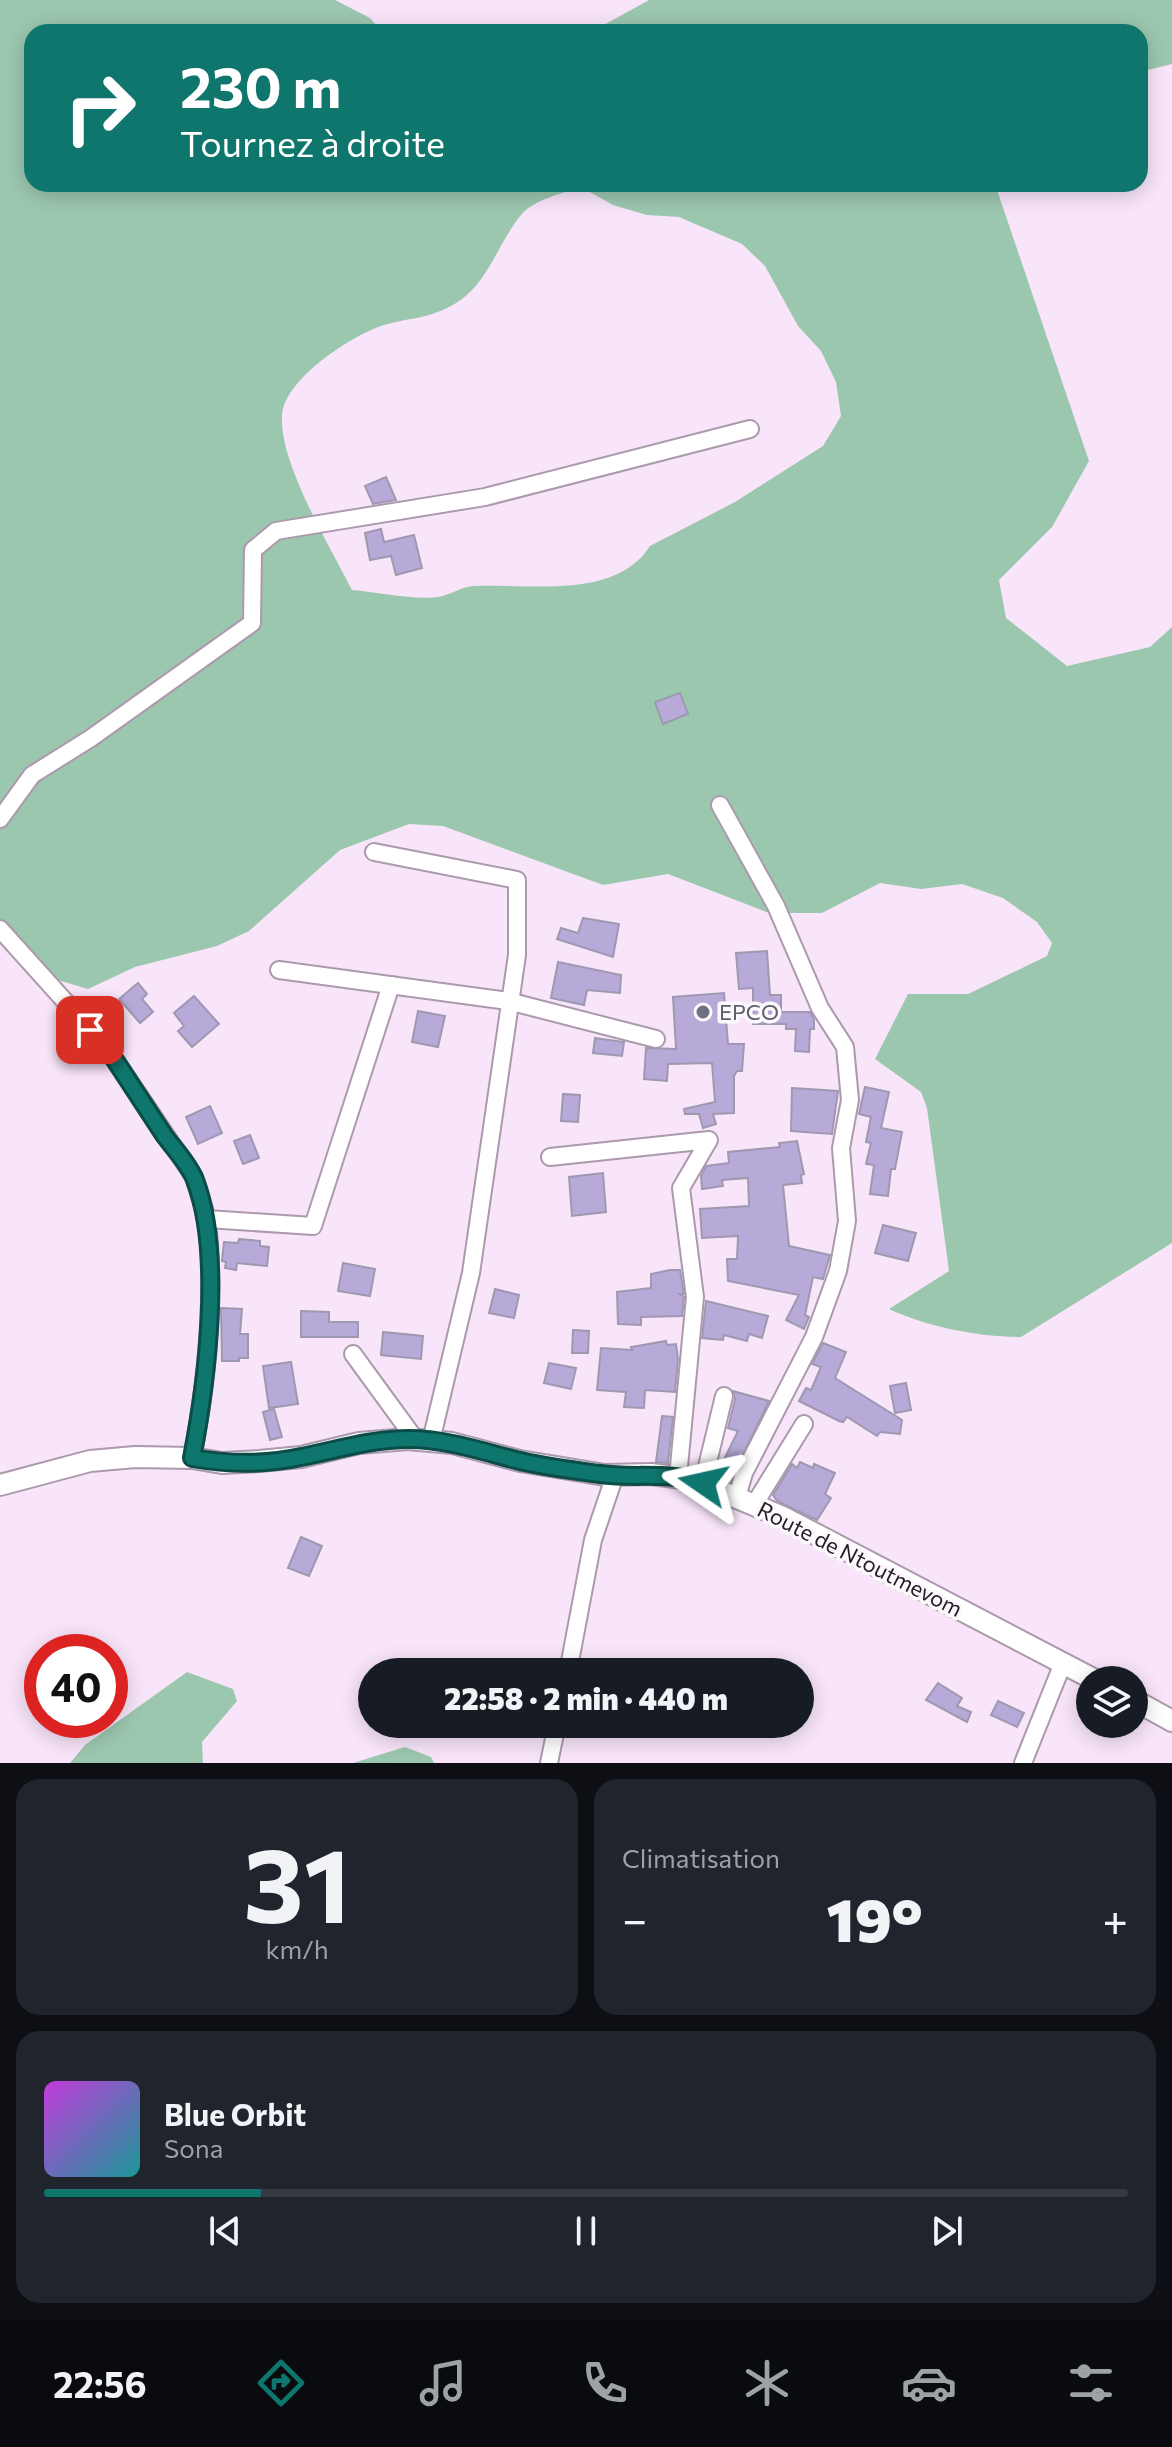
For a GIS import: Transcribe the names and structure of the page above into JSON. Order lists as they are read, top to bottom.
{
  "streets": {
    "street": ["Route de Ntoutmevom"]
  },
  "places": ["EPCO"],
  "page": {
    "turn": ["230 m", "Tournez à droite"],
    "limit": "40",
    "trip": "22:58 · 2 min · 440 m",
    "tile": [
      ["31", "km/h"],
      "Climatisation"
    ],
    "heat": ["−", "19°", "+"],
    "song": ["Blue Orbit", "Sona"],
    "tabs": "22:56"
  }
}
